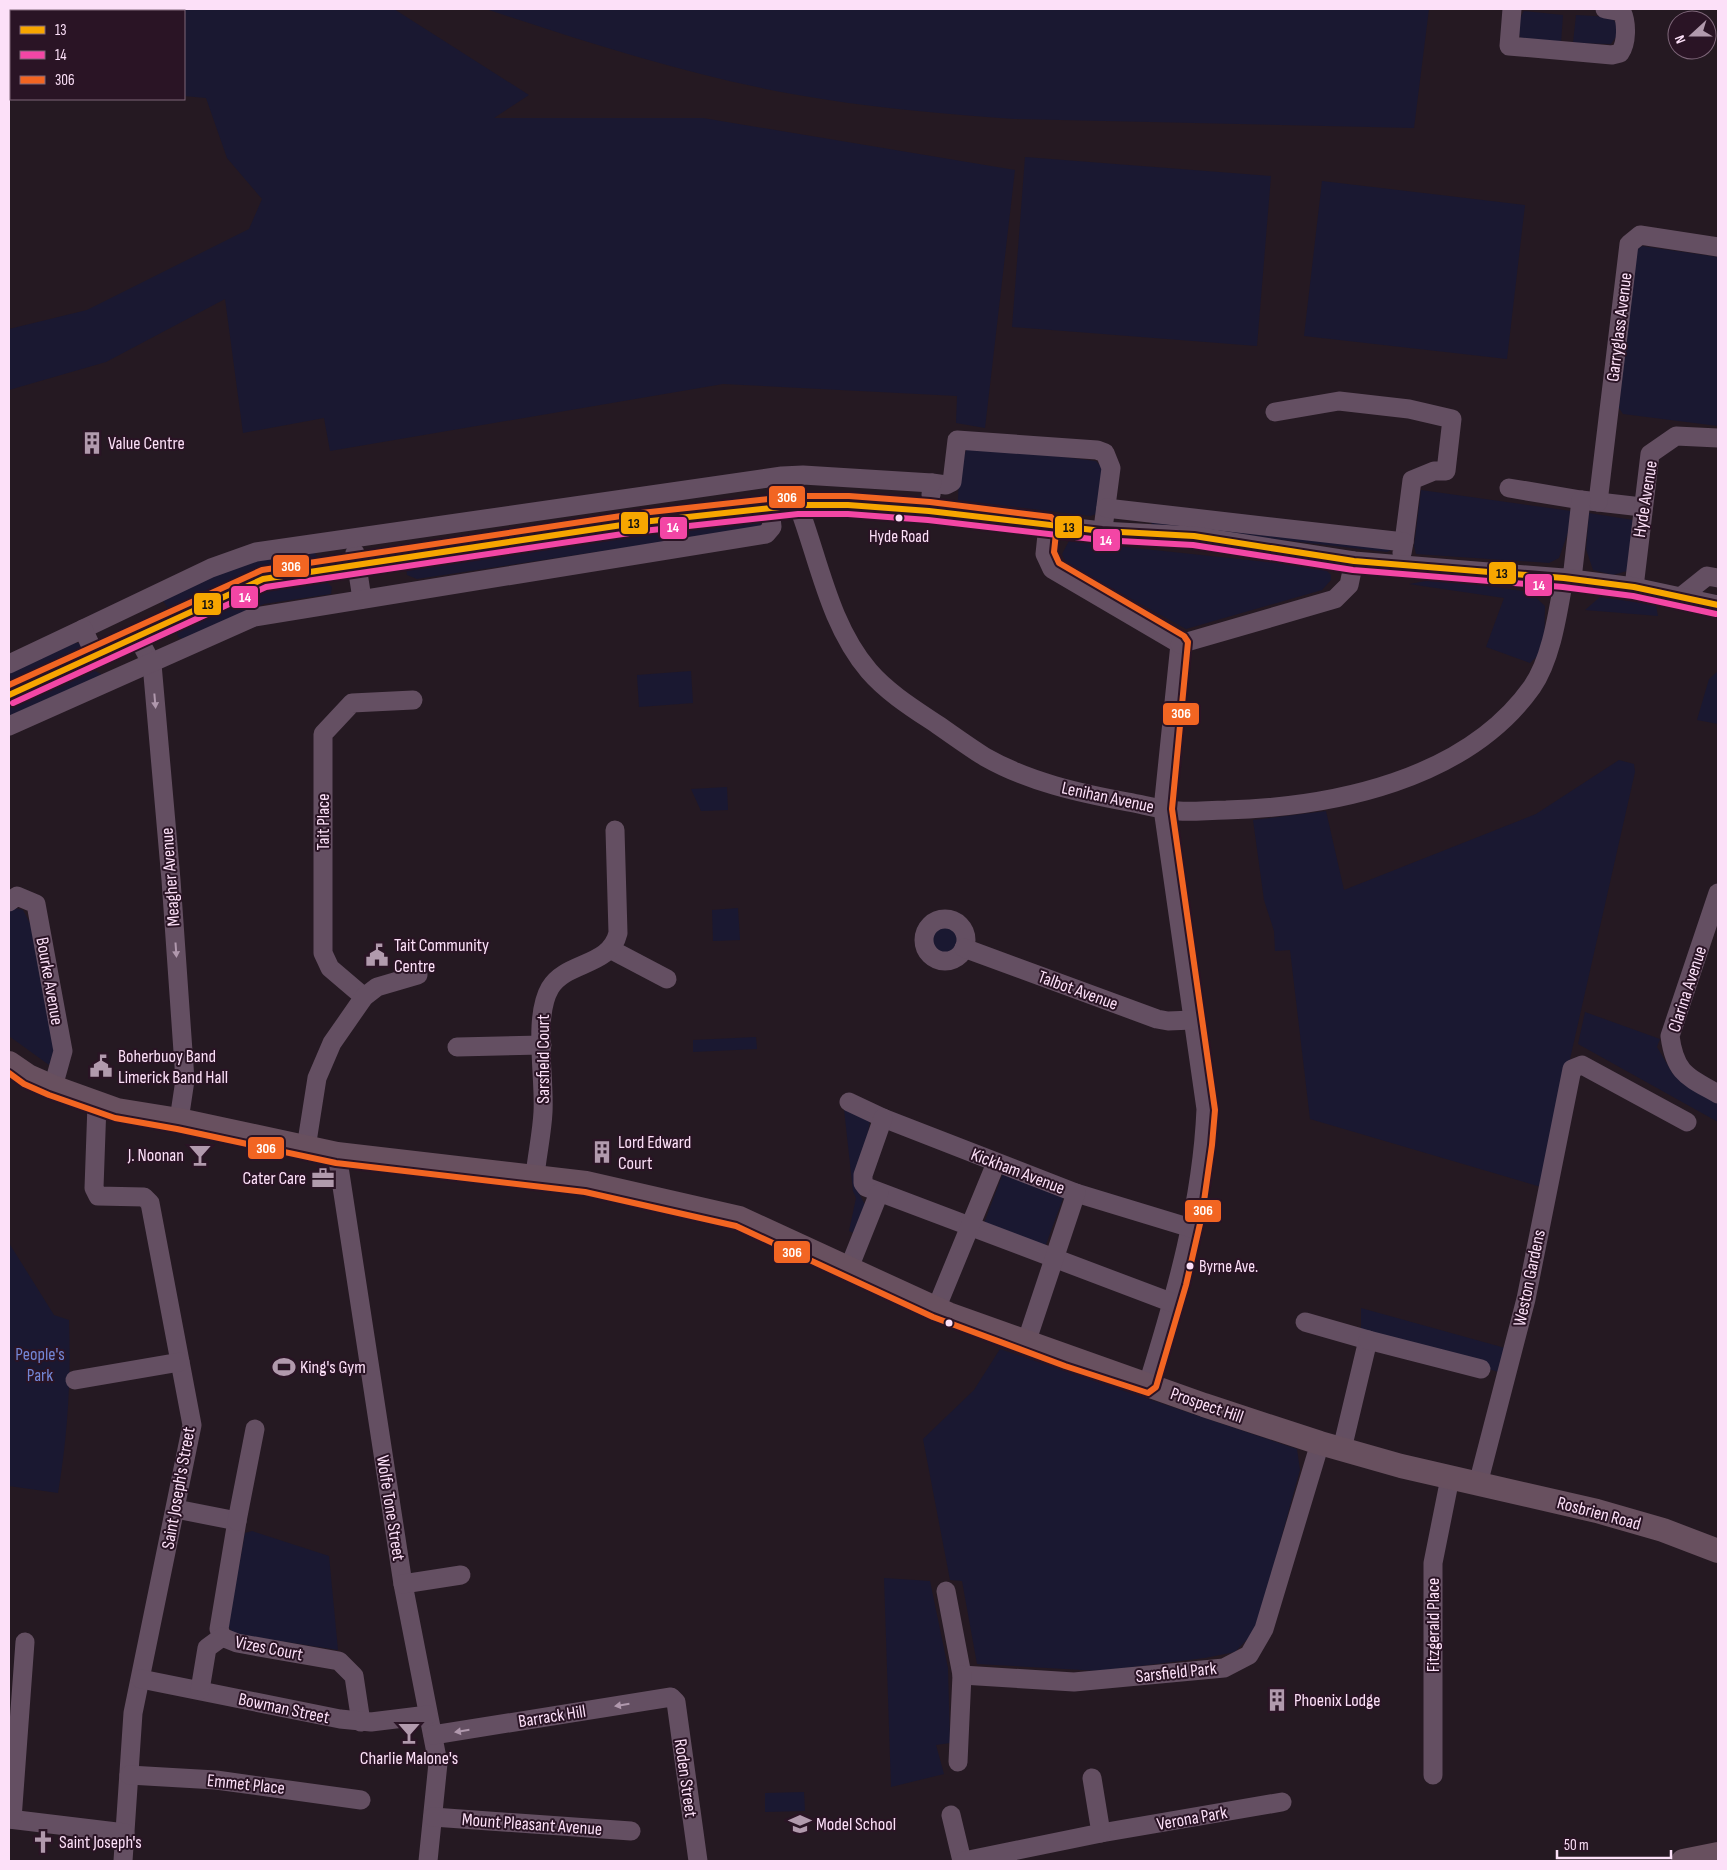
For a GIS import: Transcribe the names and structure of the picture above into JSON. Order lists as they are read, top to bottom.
{
  "streets": {
    "main road": ["Prospect Hill", "Rosbrien Road"],
    "street": [
      "Garryglass Avenue",
      "Hyde Avenue",
      "Lenihan Avenue",
      "Tait Place",
      "Meagher Avenue",
      "Bourke Avenue",
      "Clarina Avenue",
      "Talbot Avenue",
      "Sarsfield Court",
      "Kickham Avenue",
      "Weston Gardens",
      "Saint Joseph's Street",
      "Wolfe Tone Street",
      "Fitzgerald Place",
      "Vizes Court",
      "Sarsfield Park",
      "Bowman Street",
      "Barrack Hill",
      "Roden Street",
      "Emmet Place",
      "Verona Park",
      "Mount Pleasant Avenue"
    ]
  },
  "crossings": [
    ["Garryglass Avenue", "Lenihan Avenue"],
    ["Meagher Avenue", "Prospect Hill"],
    ["Bourke Avenue", "Prospect Hill"],
    ["Sarsfield Court", "Prospect Hill"],
    ["Weston Gardens", "Prospect Hill"],
    ["Weston Gardens", "Rosbrien Road"],
    ["Prospect Hill", "Saint Joseph's Street"],
    ["Prospect Hill", "Wolfe Tone Street"],
    ["Prospect Hill", "Rosbrien Road"],
    ["Prospect Hill", "Fitzgerald Place"],
    ["Prospect Hill", "Sarsfield Park"],
    ["Saint Joseph's Street", "Bowman Street"],
    ["Saint Joseph's Street", "Emmet Place"],
    ["Wolfe Tone Street", "Bowman Street"],
    ["Wolfe Tone Street", "Barrack Hill"],
    ["Wolfe Tone Street", "Mount Pleasant Avenue"],
    ["Vizes Court", "Bowman Street"],
    ["Barrack Hill", "Roden Street"]
  ],
  "one_way": ["Meagher Avenue", "Barrack Hill"],
  "parks": ["People's Park"],
  "places": {
    "building": ["Value Centre", "Lord Edward Court", "Phoenix Lodge"],
    "other": ["Hyde Road", "Byrne Ave."],
    "public building": ["Tait Community Centre", "Boherbuoy Band Limerick Band Hall"],
    "bar": ["J. Noonan", "Charlie Malone's"],
    "office": ["Cater Care"],
    "sports": ["King's Gym"],
    "school or university": ["Model School"],
    "church": ["Saint Joseph's"]
  },
  "lines": ["transit line 306", "transit line 13", "transit line 14"],
  "legend": ["13", "14", "306"],
  "scale_bar": "50 m",
  "north": "left"
}
